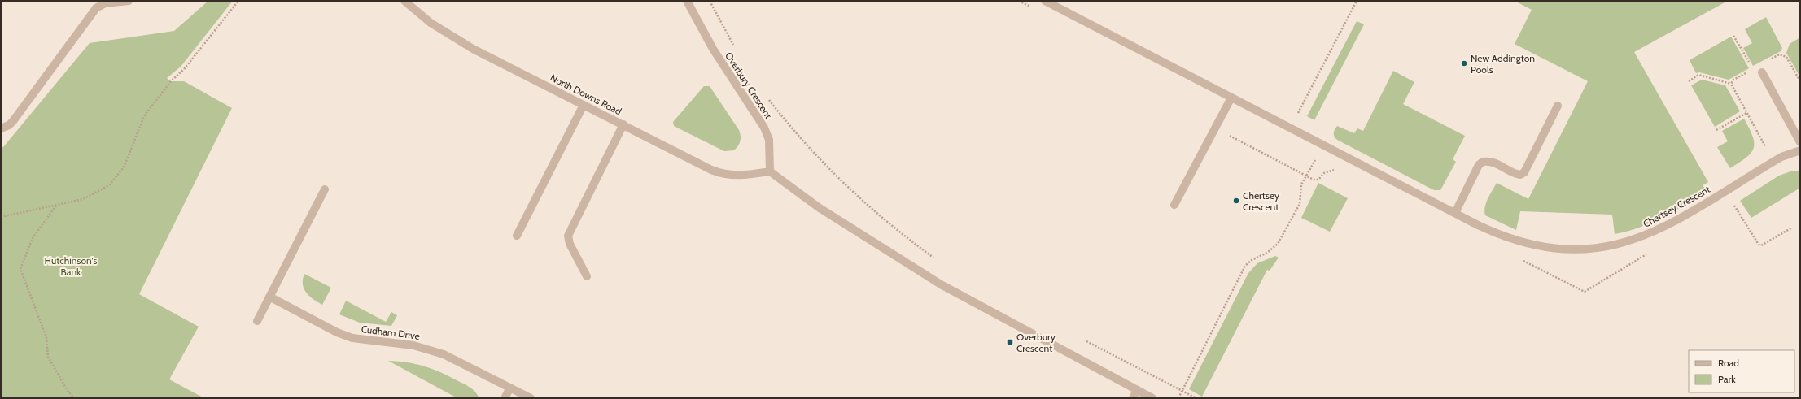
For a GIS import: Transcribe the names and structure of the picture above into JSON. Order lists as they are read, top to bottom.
{
  "streets": {
    "street": [
      "Overbury Crescent",
      "North Downs Road",
      "Chertsey Crescent",
      "Cudham Drive"
    ]
  },
  "crossings": [
    ["Overbury Crescent", "North Downs Road"]
  ],
  "parks": ["Hutchinson's Bank"],
  "places": {
    "other": ["New Addington Pools", "Chertsey Crescent"],
    "transit": ["Overbury Crescent"]
  },
  "legend": ["Road", "Park"]
}
